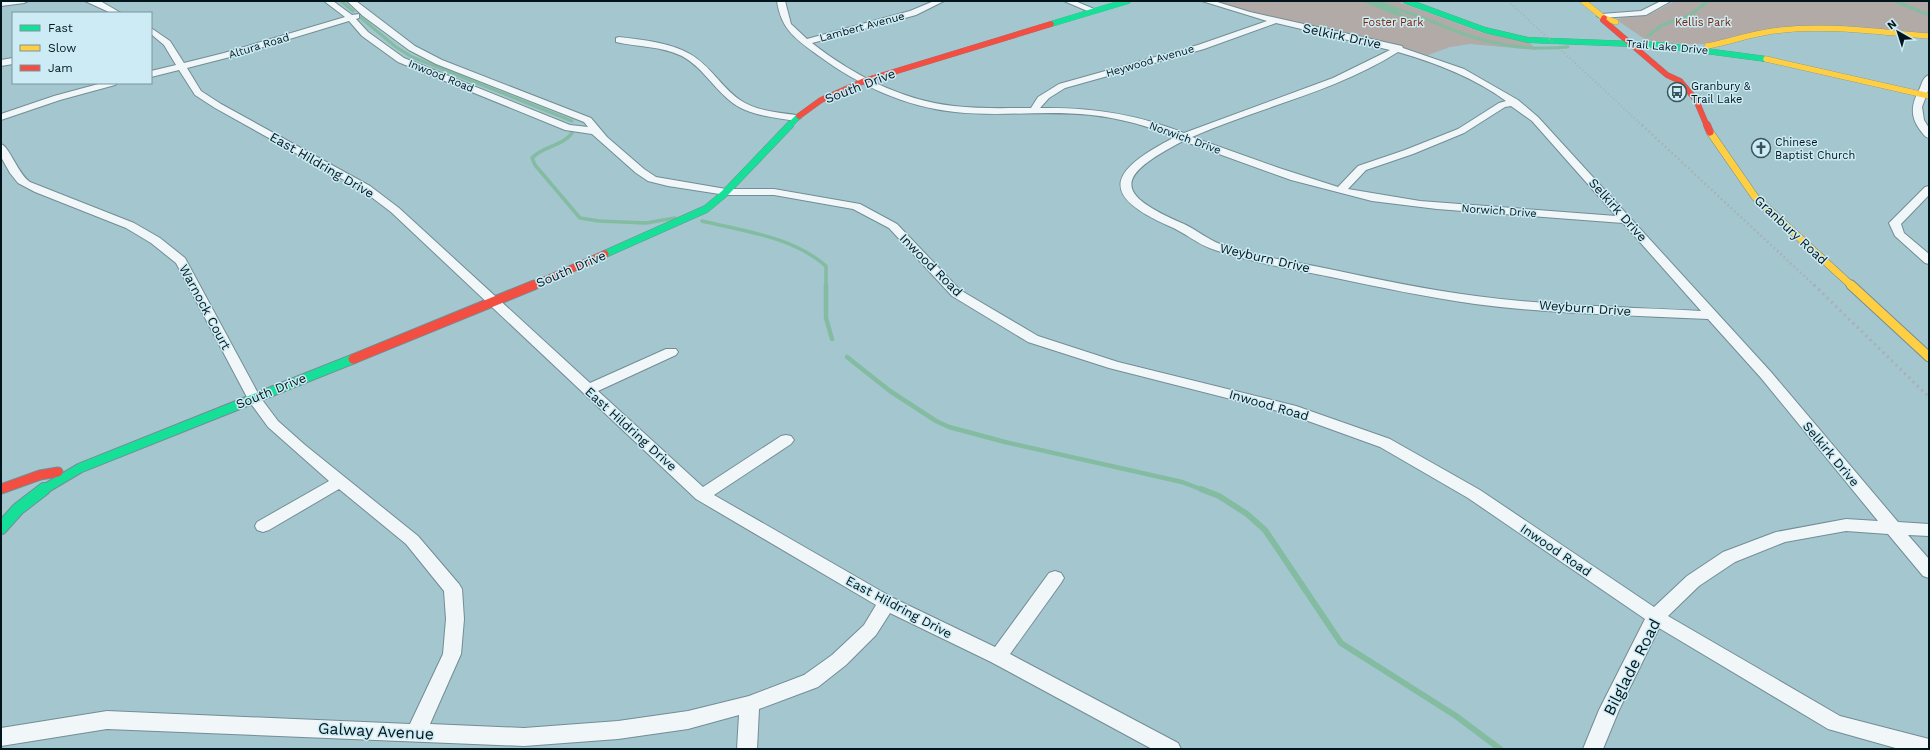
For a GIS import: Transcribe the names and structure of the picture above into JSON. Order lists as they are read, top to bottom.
{
  "streets": {
    "street": [
      "Lambert Avenue",
      "Selkirk Drive",
      "Altura Road",
      "Trail Lake Drive",
      "Heywood Avenue",
      "Inwood Road",
      "South Drive",
      "Norwich Drive",
      "East Hildring Drive",
      "Granbury Road",
      "Weyburn Drive",
      "Warnock Court",
      "Bilglade Road",
      "Galway Avenue"
    ]
  },
  "crossings": [
    ["Lambert Avenue", "Norwich Drive"],
    ["Selkirk Drive", "Heywood Avenue"],
    ["Selkirk Drive", "Norwich Drive"],
    ["Selkirk Drive", "Weyburn Drive"],
    ["Selkirk Drive", "Bilglade Road"],
    ["Altura Road", "Inwood Road"],
    ["Altura Road", "East Hildring Drive"],
    ["Trail Lake Drive", "Granbury Road"],
    ["Heywood Avenue", "Norwich Drive"],
    ["Inwood Road", "South Drive"],
    ["Inwood Road", "Bilglade Road"],
    ["South Drive", "Norwich Drive"],
    ["South Drive", "East Hildring Drive"],
    ["South Drive", "Warnock Court"],
    ["Norwich Drive", "Weyburn Drive"],
    ["East Hildring Drive", "Galway Avenue"],
    ["Warnock Court", "Galway Avenue"]
  ],
  "parks": ["Foster Park", "Kellis Park"],
  "places": {
    "bus stop": ["Granbury & Trail Lake"],
    "church": ["Chinese Baptist Church"]
  },
  "legend": ["Fast", "Slow", "Jam"],
  "north": "top left"
}
